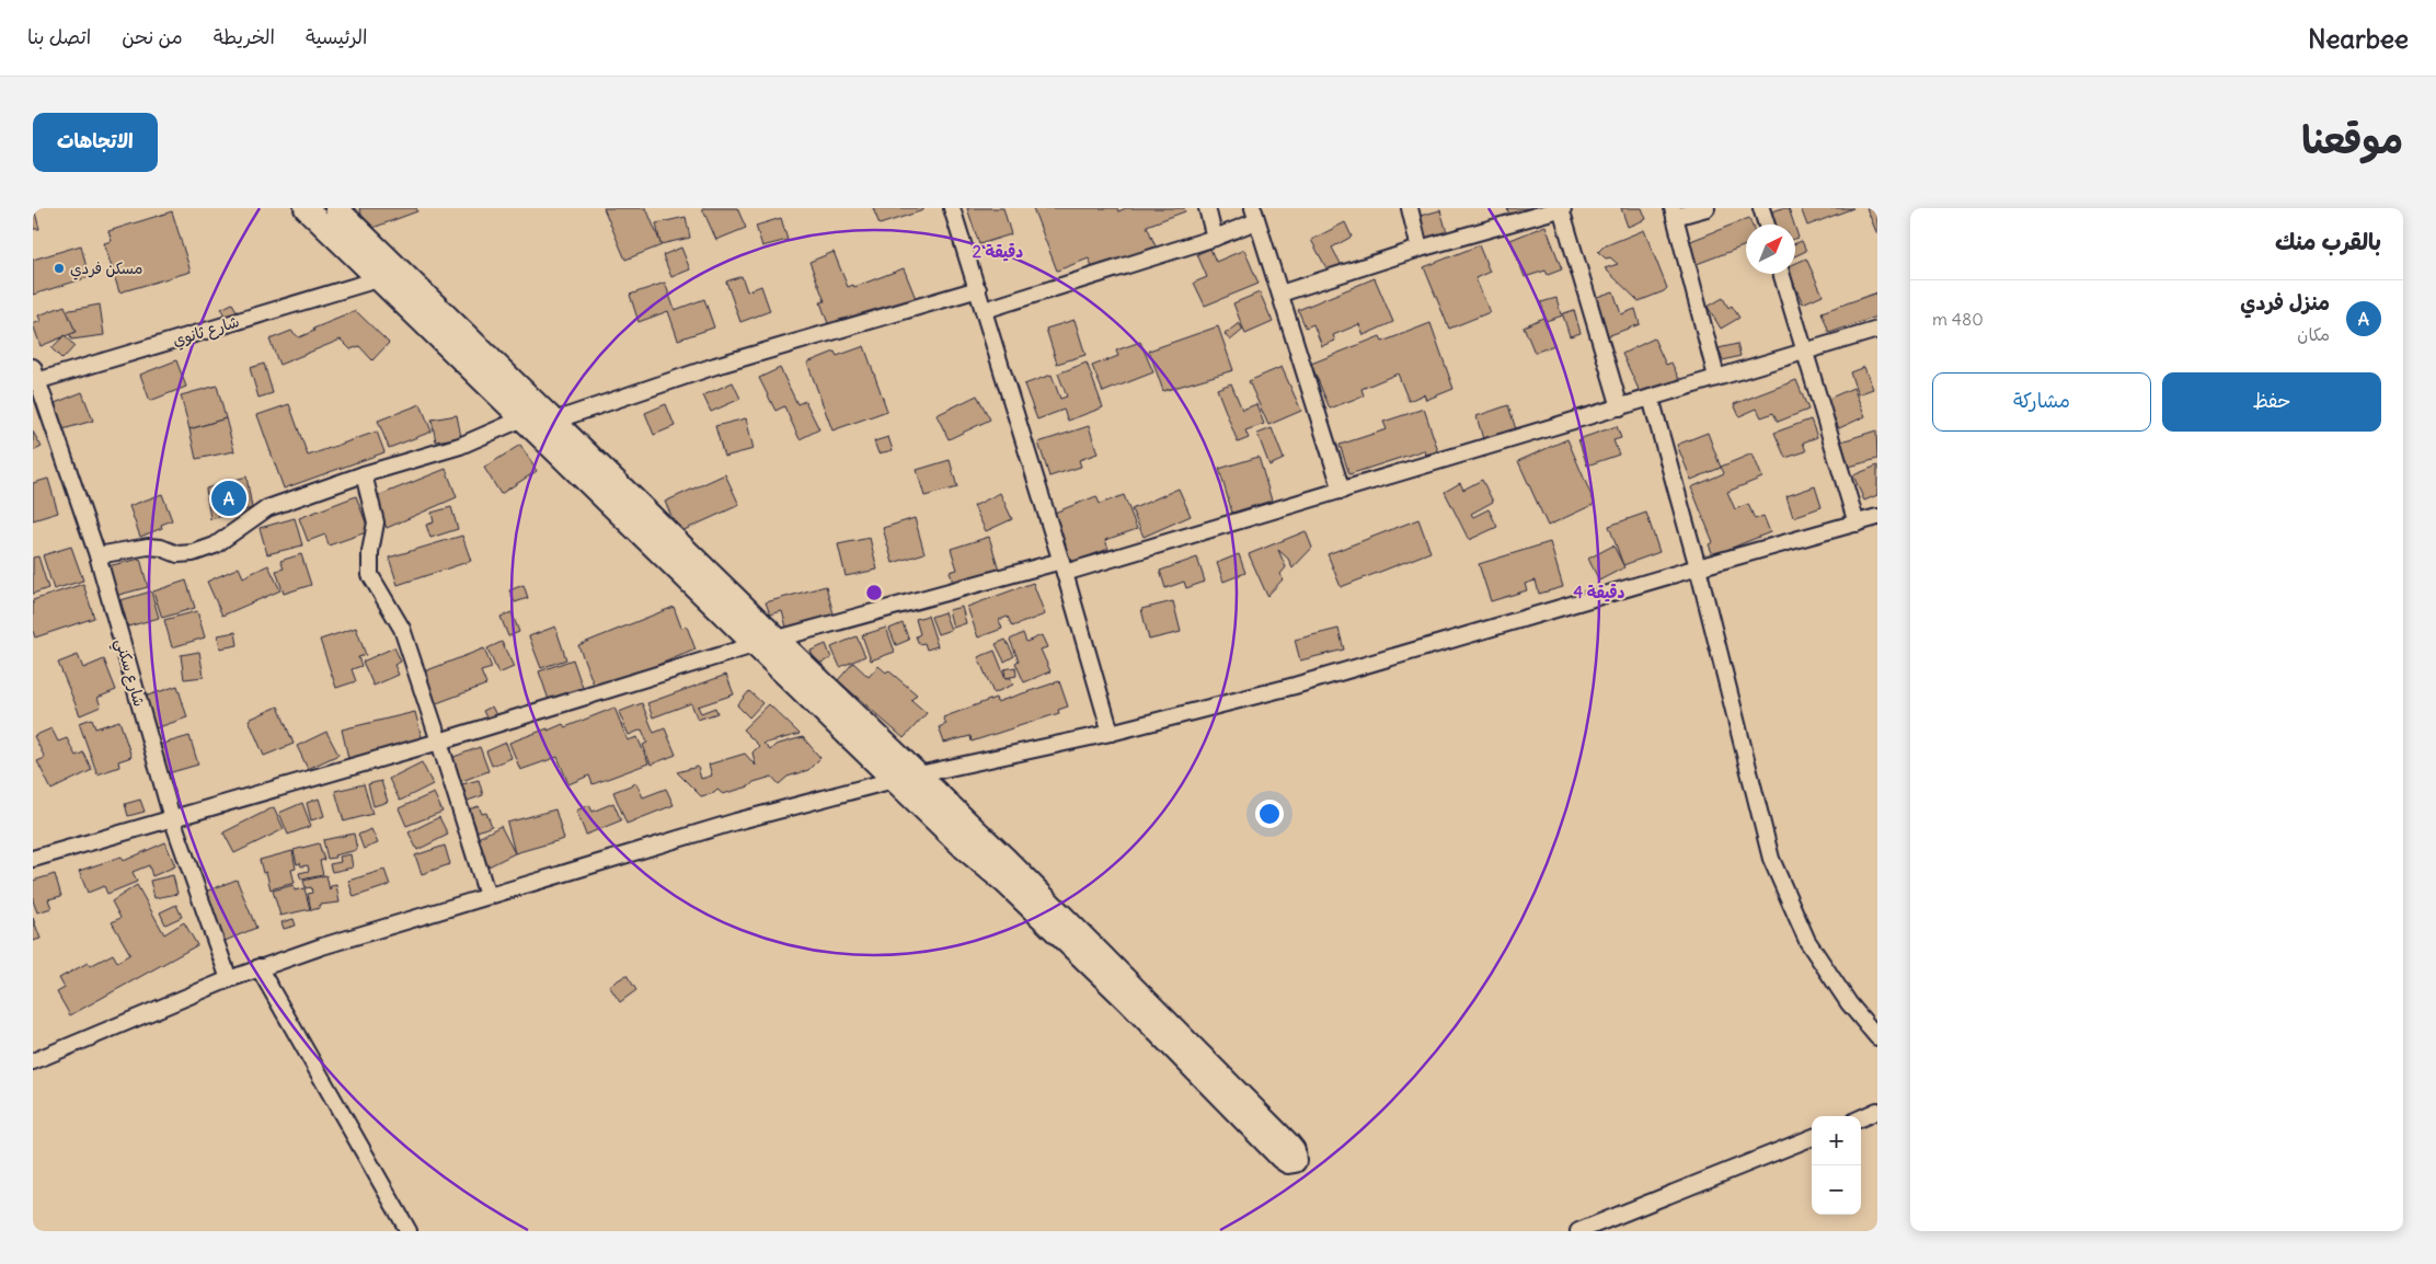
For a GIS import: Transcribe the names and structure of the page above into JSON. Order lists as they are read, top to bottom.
{
  "streets": {
    "street": ["شارع ثانوي", "شارع سكني"]
  },
  "crossings": [
    ["شارع ثانوي", "شارع سكني"]
  ],
  "places": ["مسكن فردي"],
  "north": "top right",
  "page": {
    "header": "Nearbee",
    "nav": [
      "الرئيسية",
      "الخريطة",
      "من نحن",
      "اتصل بنا"
    ],
    "title": "موقعنا",
    "buttons": [
      "الاتجاهات",
      ["حفظ", "مشاركة"]
    ],
    "heading": "بالقرب منك",
    "list": [
      {
        "mark": "A",
        "name": "منزل فردي",
        "note": "مكان",
        "value": "480 m"
      }
    ],
    "pins": "A",
    "map_buttons": ["+", "−"]
  },
  "rings": ["2 دقيقة", "4 دقيقة"]
}
